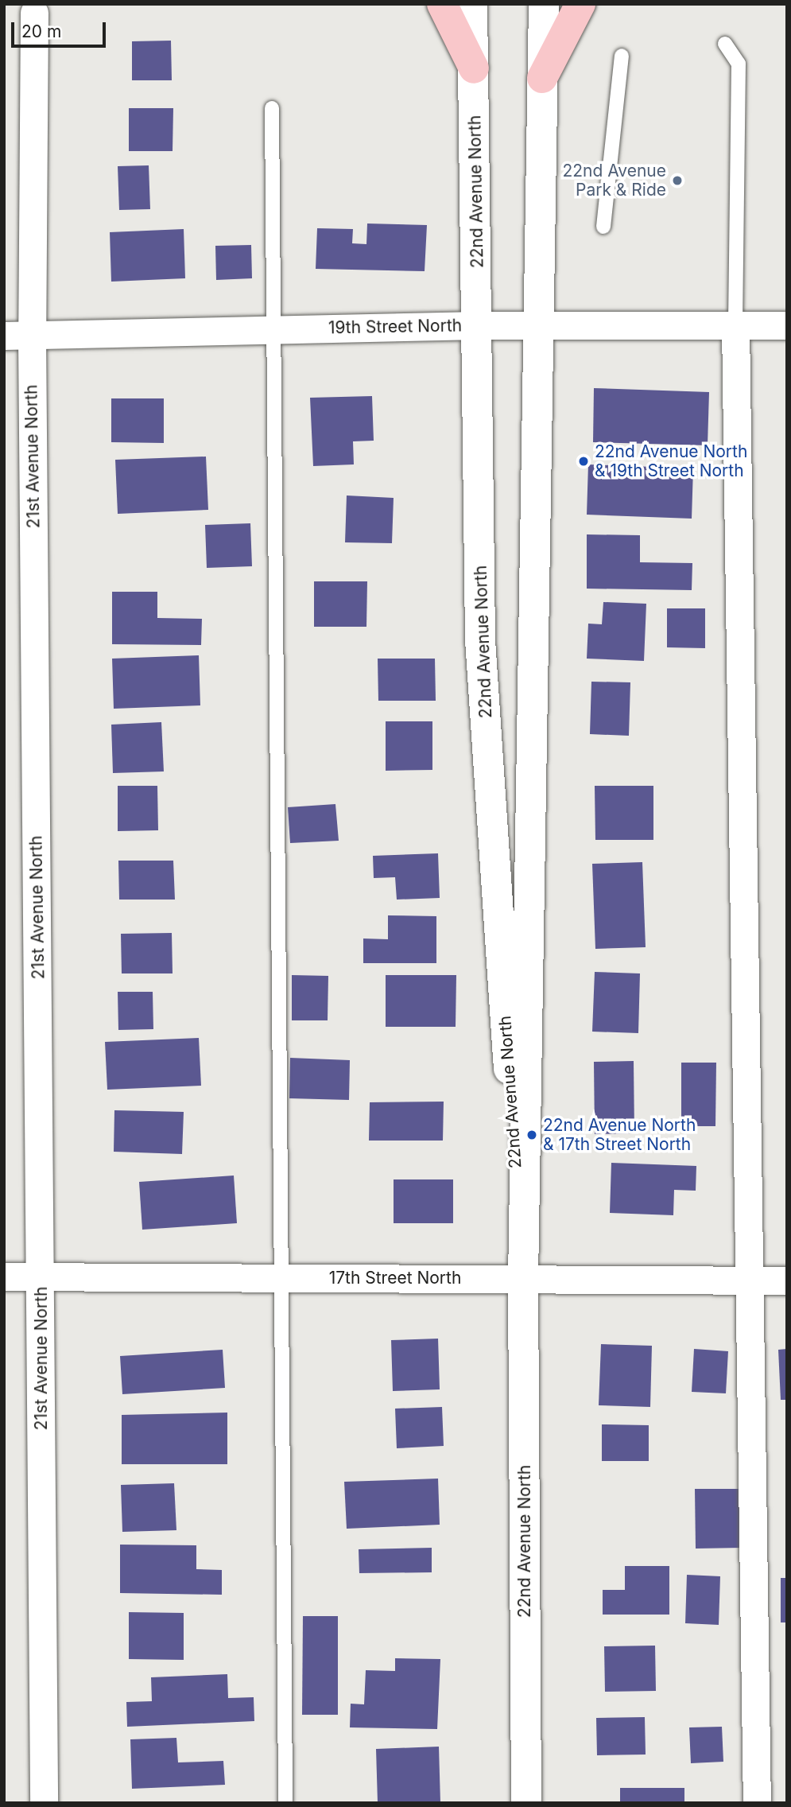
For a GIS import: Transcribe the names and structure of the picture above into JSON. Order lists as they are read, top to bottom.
{
  "streets": {
    "main road": ["22nd Avenue North"],
    "street": ["19th Street North", "21st Avenue North", "17th Street North"]
  },
  "crossings": [
    ["22nd Avenue North", "19th Street North"],
    ["22nd Avenue North", "17th Street North"],
    ["19th Street North", "21st Avenue North"],
    ["21st Avenue North", "17th Street North"]
  ],
  "places": ["22nd Avenue Park & Ride", "22nd Avenue North & 19th Street North", "22nd Avenue North & 17th Street North"],
  "scale_bar": "20 m"
}
